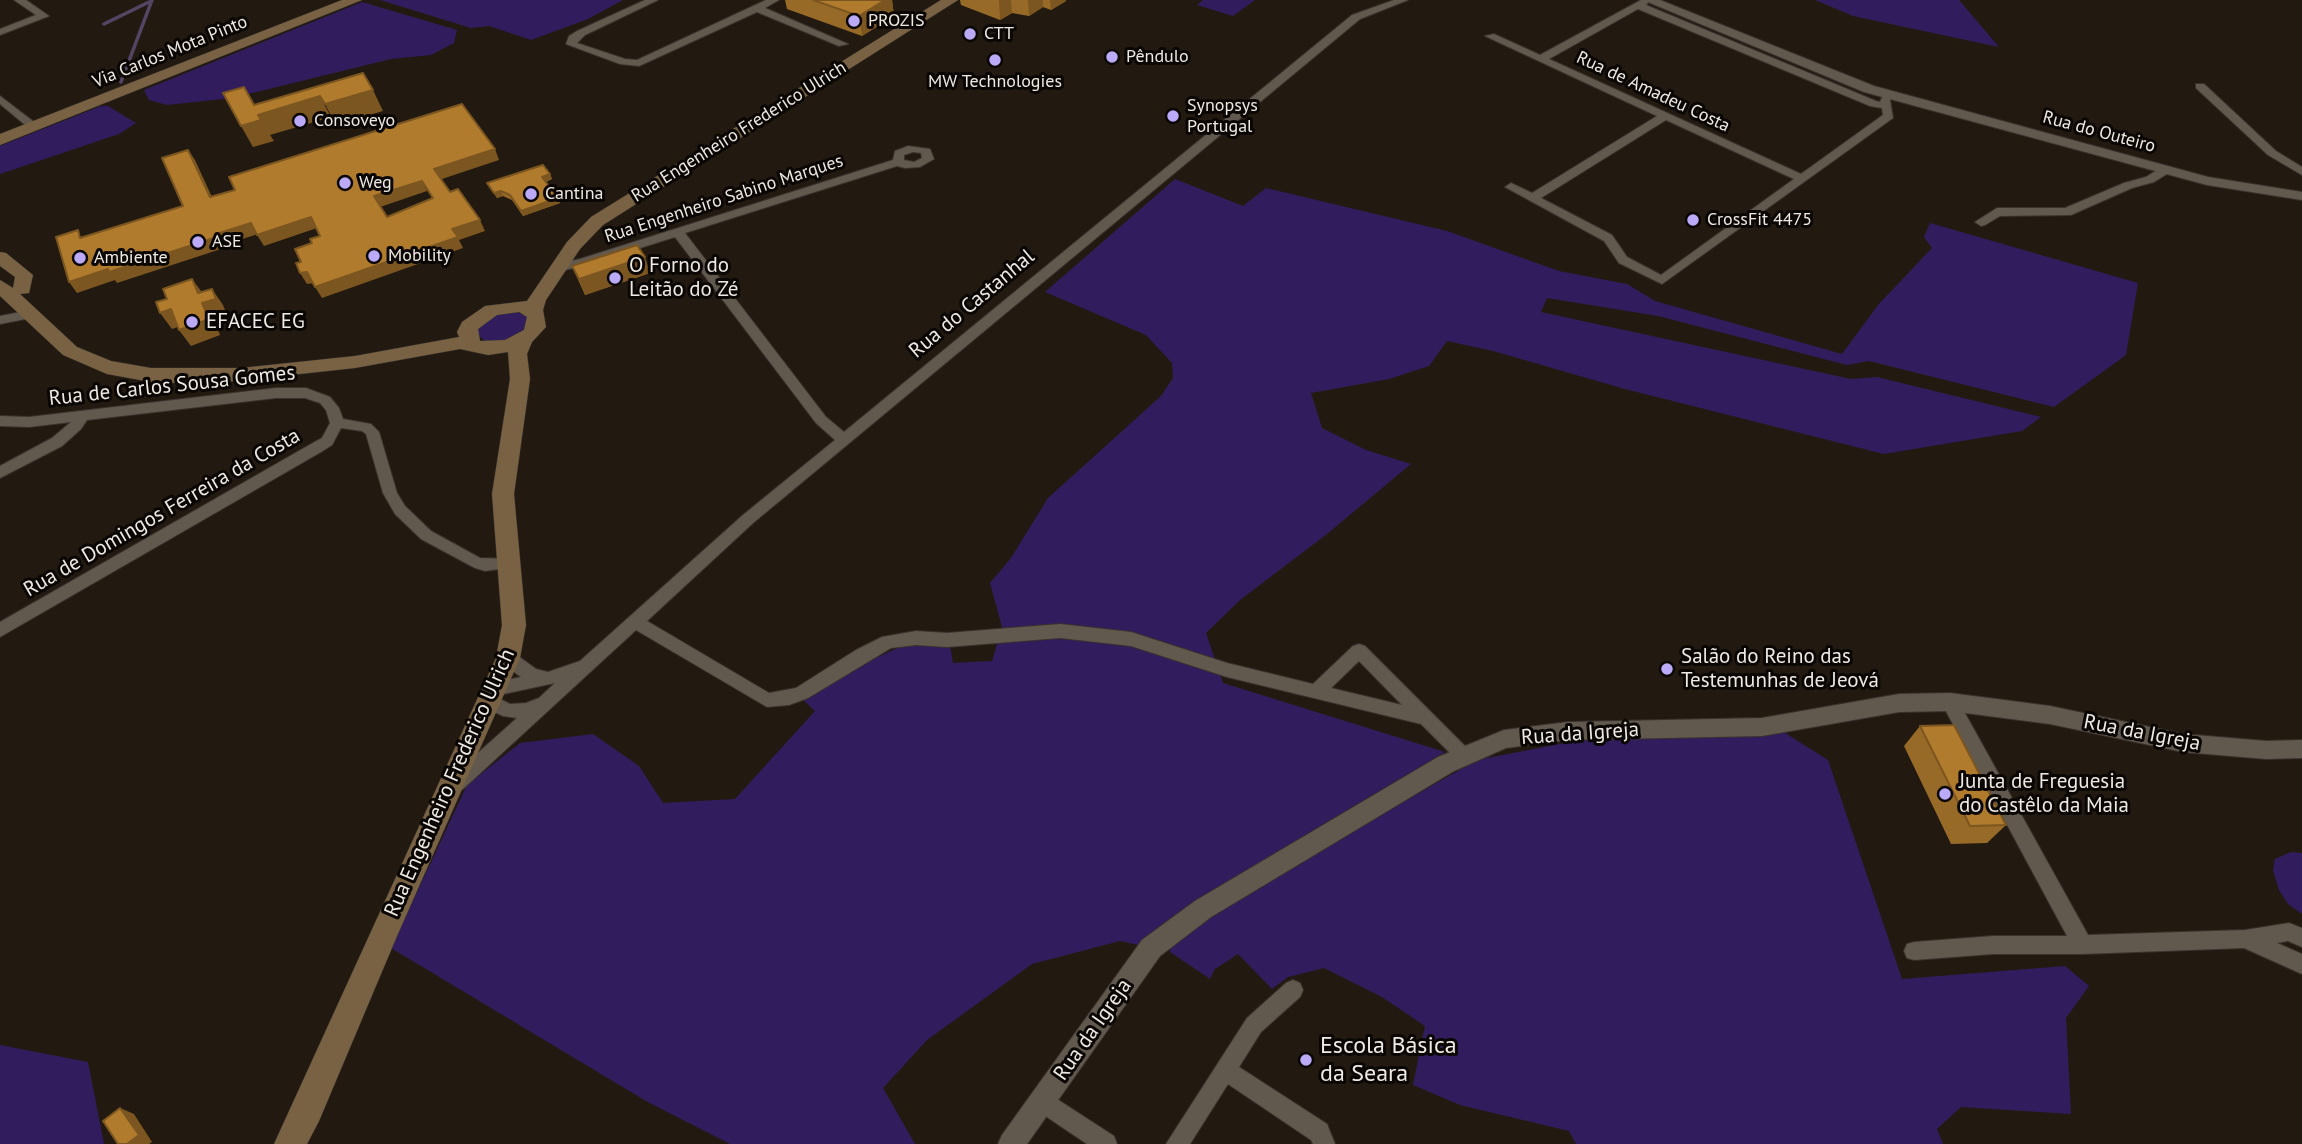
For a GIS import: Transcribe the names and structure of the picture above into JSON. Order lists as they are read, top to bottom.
{
  "streets": {
    "main road": ["Via Carlos Mota Pinto", "Rua Engenheiro Frederico Ulrich"],
    "street": [
      "Rua de Amadeu Costa",
      "Rua do Outeiro",
      "Rua Engenheiro Sabino Marques",
      "Rua do Castanhal",
      "Rua de Carlos Sousa Gomes",
      "Rua de Domingos Ferreira da Costa",
      "Rua da Igreja"
    ]
  },
  "crossings": [
    ["Rua Engenheiro Frederico Ulrich", "Rua Engenheiro Sabino Marques"],
    ["Rua Engenheiro Frederico Ulrich", "Rua do Castanhal"],
    ["Rua de Carlos Sousa Gomes", "Rua de Domingos Ferreira da Costa"]
  ],
  "places": [
    "PROZIS",
    "CTT",
    "Pêndulo",
    "MW Technologies",
    "Synopsys Portugal",
    "Consoveyo",
    "Weg",
    "Cantina",
    "CrossFit 4475",
    "ASE",
    "Mobility",
    "Ambiente",
    "O Forno do Leitão do Zé",
    "EFACEC EG",
    "Salão do Reino das Testemunhas de Jeová",
    "Junta de Freguesia do Castêlo da Maia",
    "Escola Básica da Seara"
  ]
}
